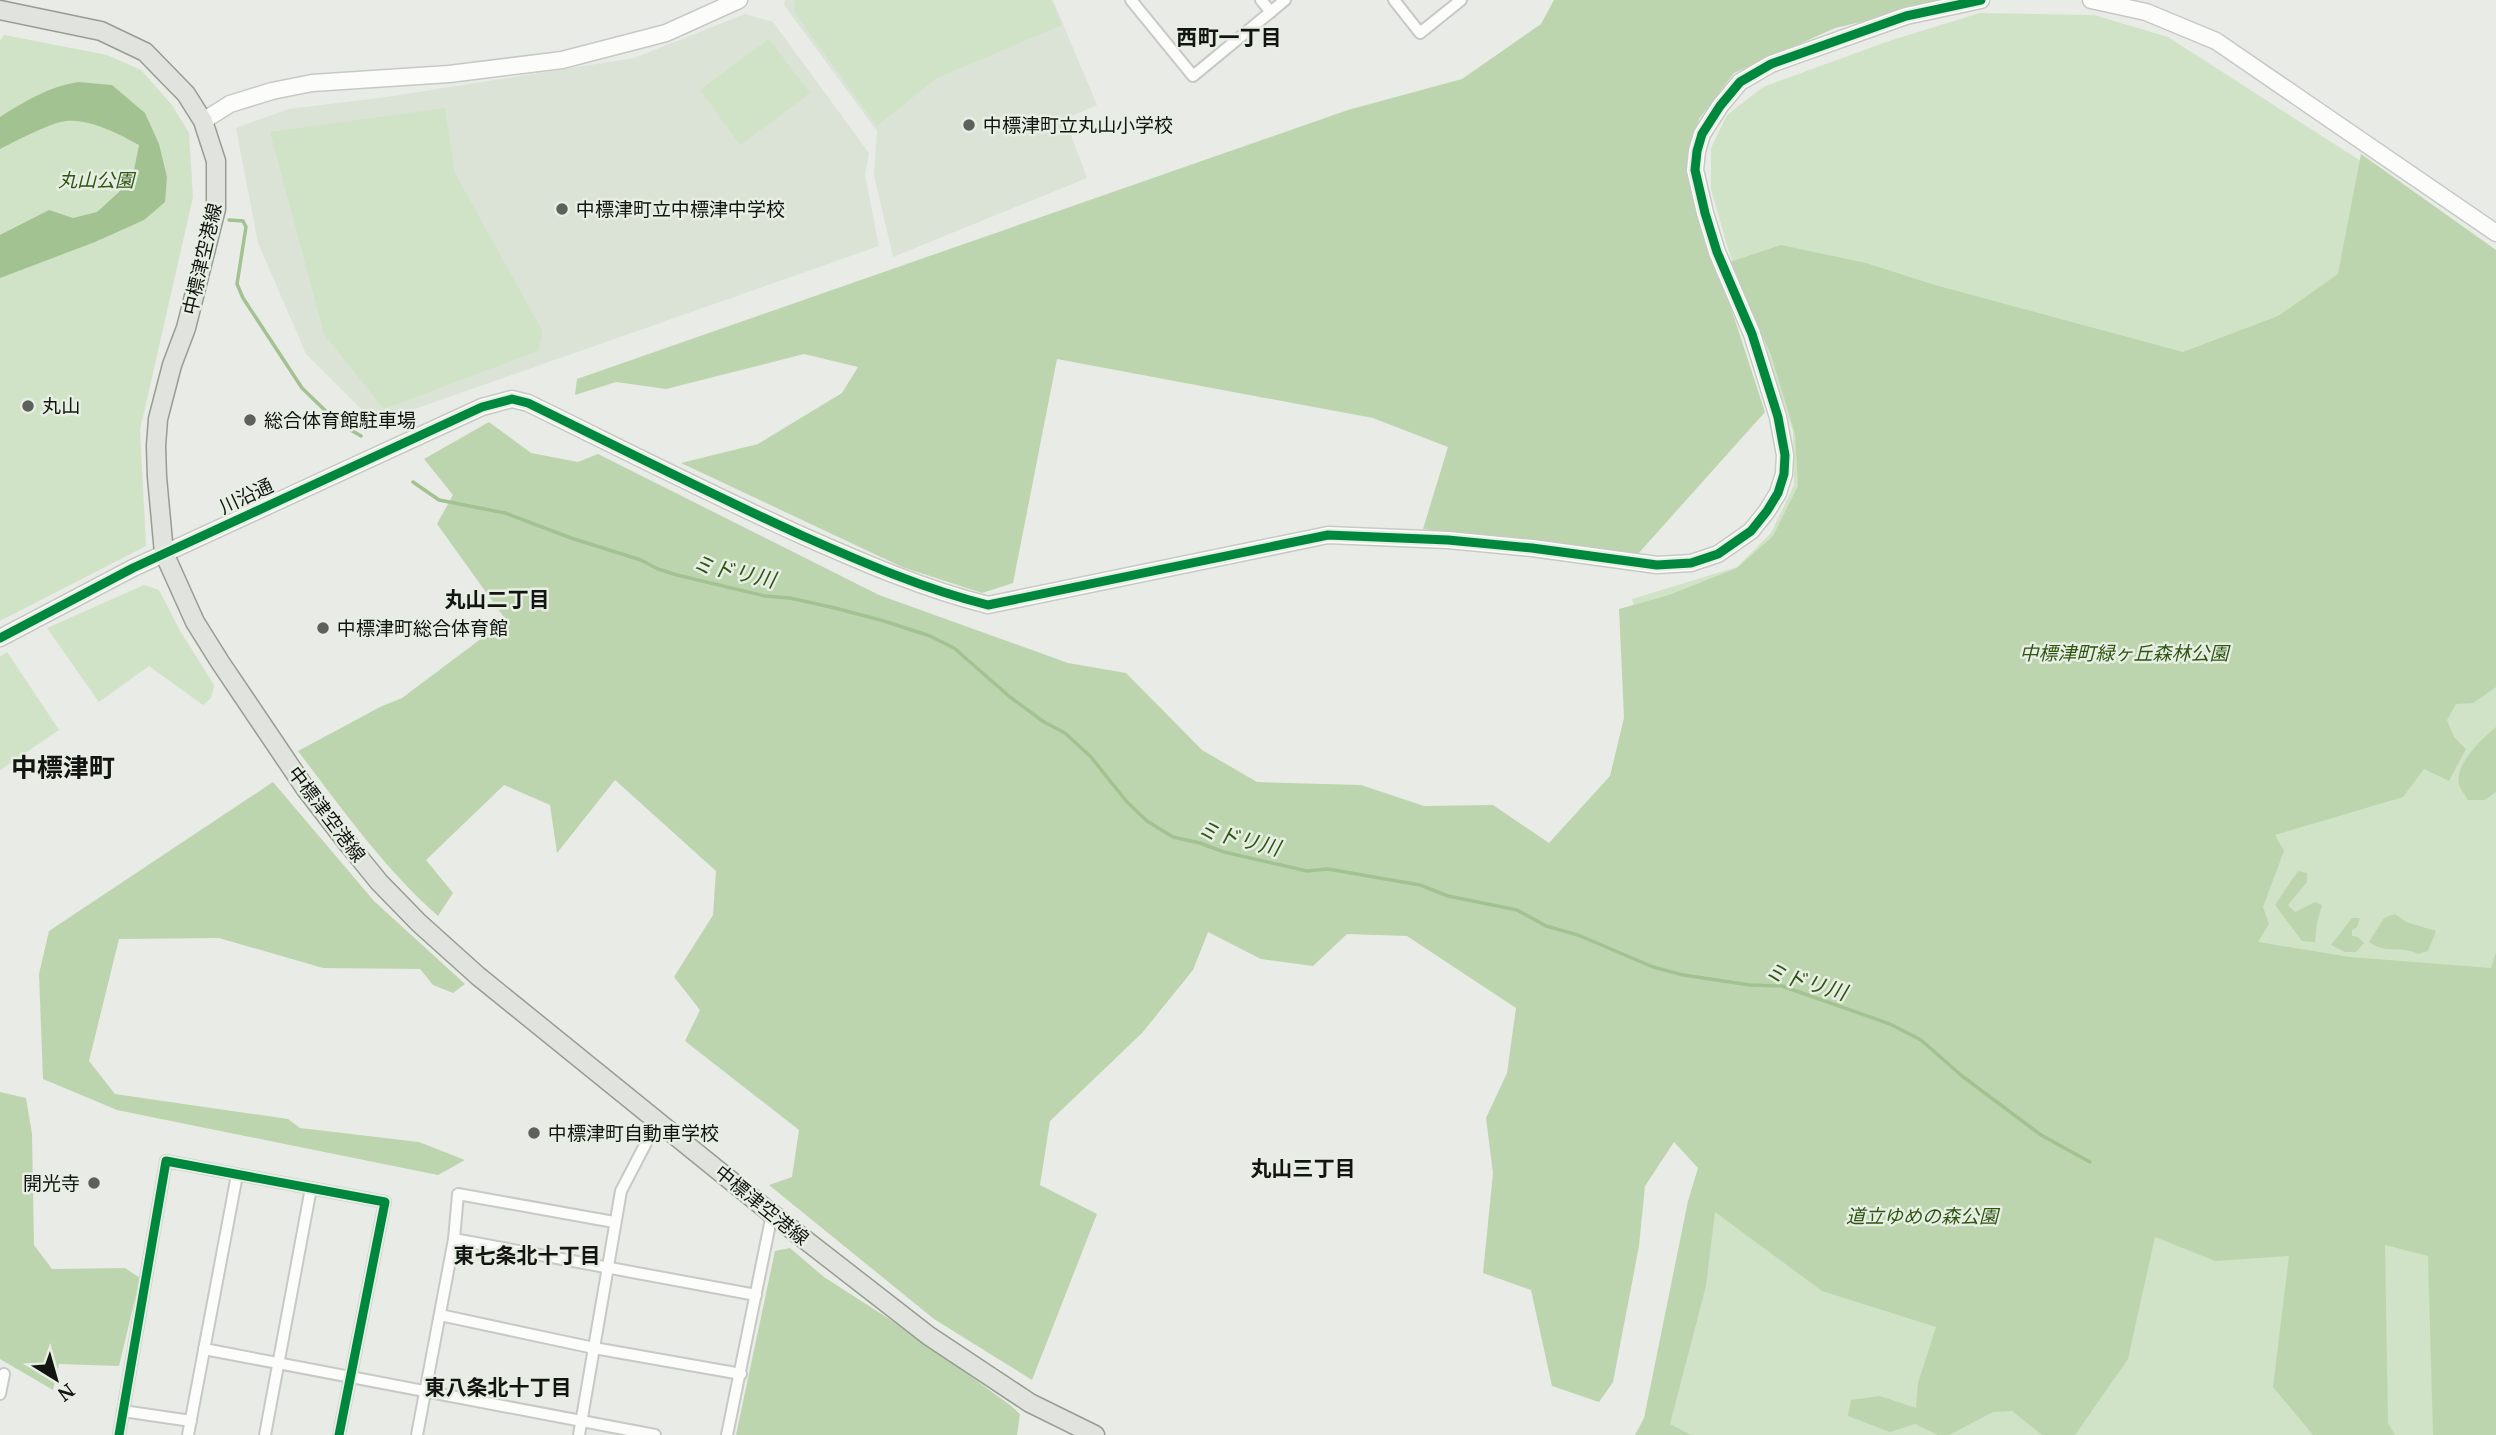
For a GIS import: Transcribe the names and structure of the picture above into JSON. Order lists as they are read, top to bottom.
{
  "streets": {
    "main road": ["中標津空港線"],
    "street": ["川沿通"]
  },
  "crossings": [
    ["中標津空港線", "川沿通"]
  ],
  "districts": [
    "西町一丁目",
    "丸山二丁目",
    "中標津町",
    "丸山三丁目",
    "東七条北十丁目",
    "東八条北十丁目"
  ],
  "water": ["ミドリ川"],
  "parks": ["丸山公園", "中標津町緑ヶ丘森林公園", "道立ゆめの森公園"],
  "places": [
    "中標津町立丸山小学校",
    "中標津町立中標津中学校",
    "丸山",
    "総合体育館駐車場",
    "中標津町総合体育館",
    "中標津町自動車学校",
    "開光寺"
  ],
  "north": "bottom right"
}
